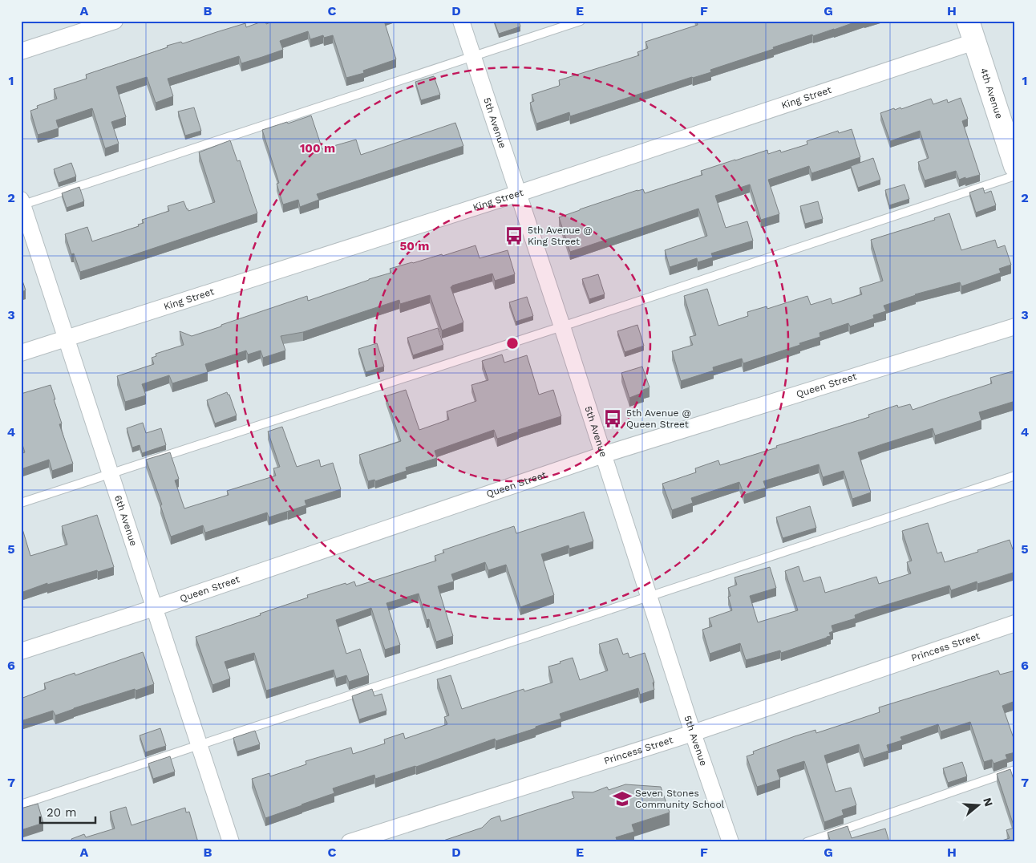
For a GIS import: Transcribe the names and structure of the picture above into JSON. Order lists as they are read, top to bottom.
{
  "streets": {
    "street": [
      "4th Avenue",
      "King Street",
      "5th Avenue",
      "Queen Street",
      "6th Avenue",
      "Princess Street"
    ]
  },
  "crossings": [
    ["4th Avenue", "King Street"],
    ["King Street", "5th Avenue"],
    ["King Street", "6th Avenue"],
    ["5th Avenue", "Queen Street"],
    ["5th Avenue", "Princess Street"],
    ["Queen Street", "6th Avenue"]
  ],
  "places": {
    "bus stop": ["5th Avenue @ King Street", "5th Avenue @ Queen Street"],
    "school or university": ["Seven Stones Community School"]
  },
  "scale_bar": "20 m",
  "north": "right",
  "grid": {
    "columns": [
      "A",
      "B",
      "C",
      "D",
      "E",
      "F",
      "G",
      "H"
    ],
    "rows": [
      "1",
      "2",
      "3",
      "4",
      "5",
      "6",
      "7"
    ]
  },
  "rings": ["100 m", "50 m"]
}
